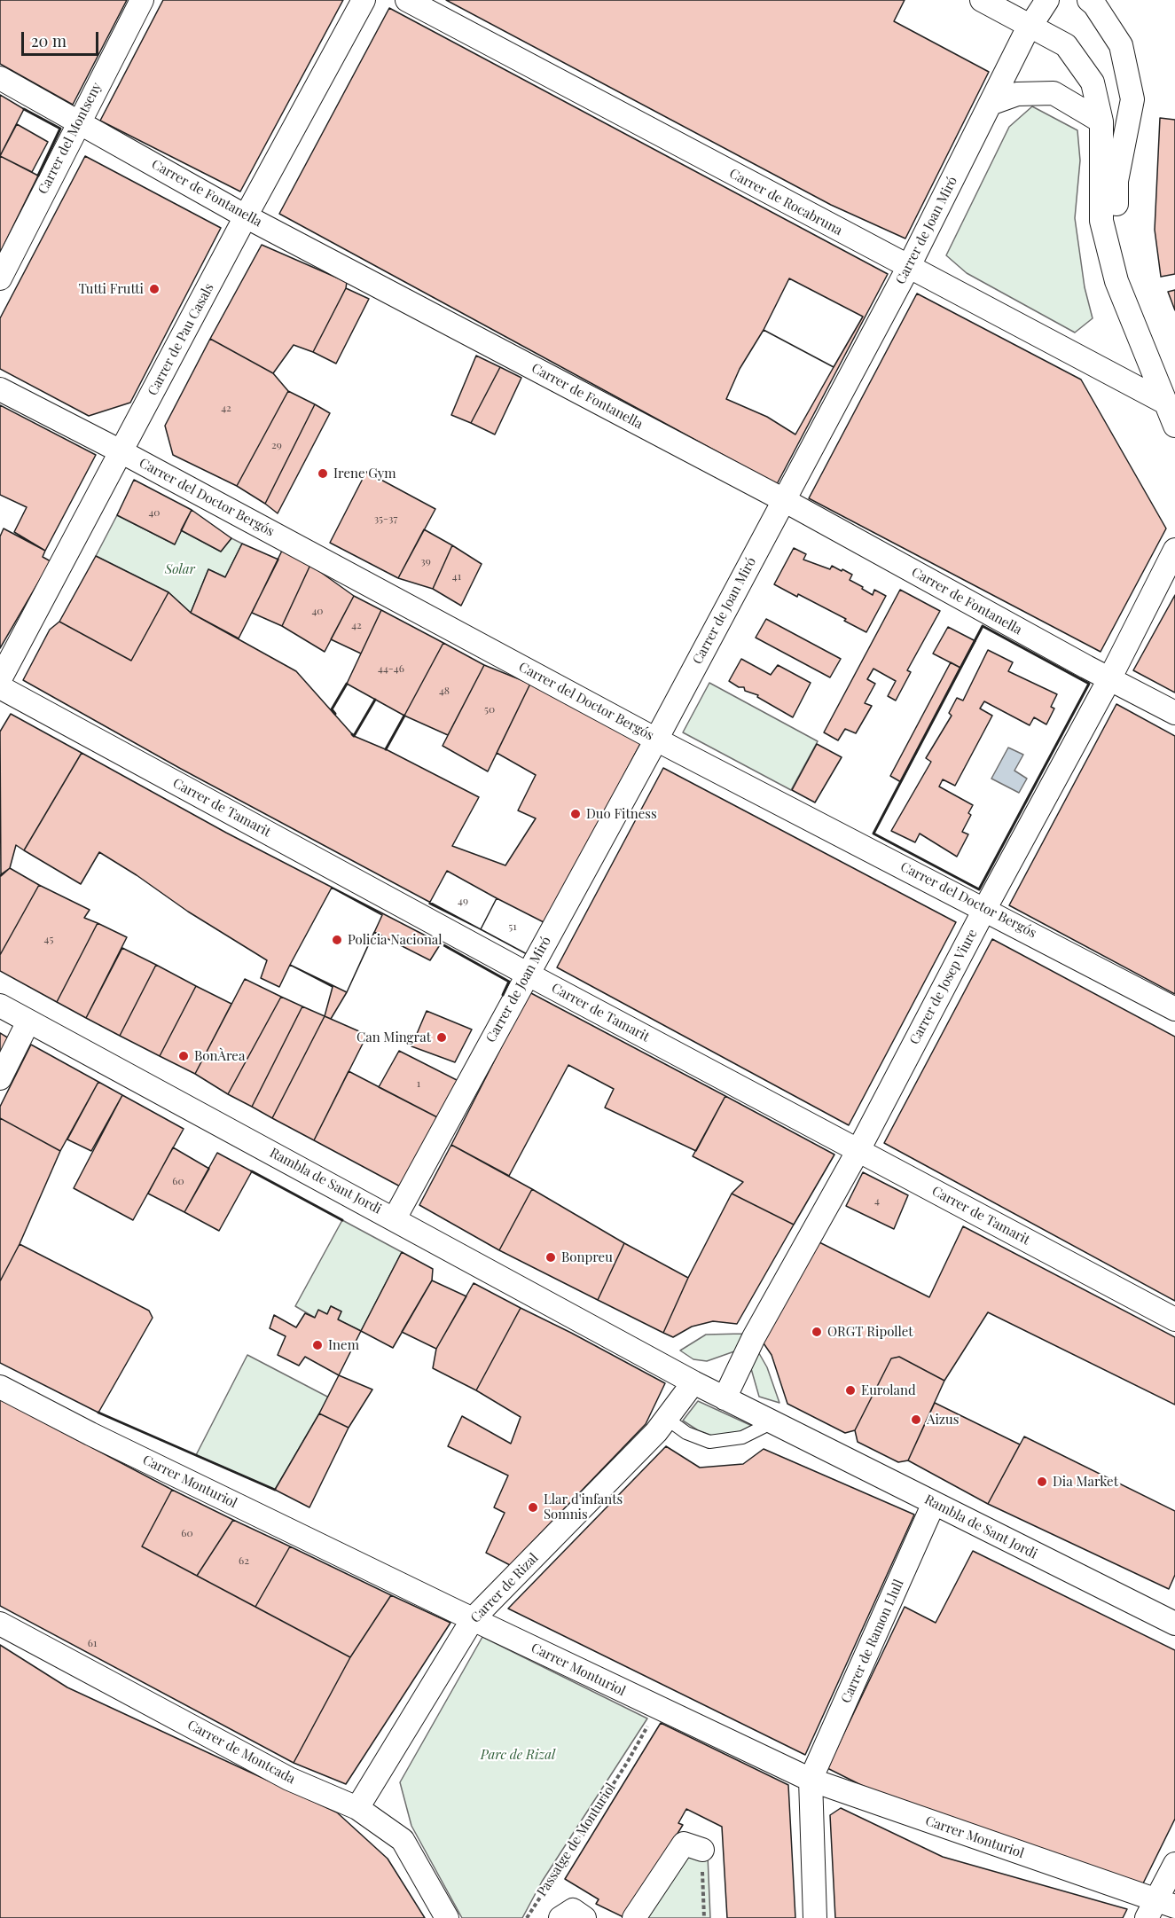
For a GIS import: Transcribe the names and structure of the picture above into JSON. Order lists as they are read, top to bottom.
{
  "streets": {
    "street": [
      "Carrer del Montseny",
      "Carrer de Fontanella",
      "Carrer de Rocabruna",
      "Carrer de Joan Miró",
      "Carrer de Pau Casals",
      "Carrer del Doctor Bergós",
      "Carrer de Tamarit",
      "Carrer de Josep Viure",
      "Rambla de Sant Jordi",
      "Carrer Monturiol",
      "Carrer de Rizal",
      "Carrer de Ramon Llull",
      "Carrer de Montcada"
    ],
    "path": ["Passatge de Monturiol"]
  },
  "crossings": [
    ["Carrer del Montseny", "Carrer de Fontanella"],
    ["Carrer de Fontanella", "Carrer de Joan Miró"],
    ["Carrer de Fontanella", "Carrer de Pau Casals"],
    ["Carrer de Fontanella", "Carrer de Josep Viure"],
    ["Carrer de Rocabruna", "Carrer de Joan Miró"],
    ["Carrer de Joan Miró", "Carrer del Doctor Bergós"],
    ["Carrer de Joan Miró", "Carrer de Tamarit"],
    ["Carrer de Joan Miró", "Rambla de Sant Jordi"],
    ["Carrer de Pau Casals", "Carrer del Doctor Bergós"],
    ["Carrer del Doctor Bergós", "Carrer de Josep Viure"],
    ["Carrer de Tamarit", "Carrer de Josep Viure"],
    ["Carrer de Josep Viure", "Rambla de Sant Jordi"],
    ["Rambla de Sant Jordi", "Carrer de Rizal"],
    ["Rambla de Sant Jordi", "Carrer de Ramon Llull"],
    ["Carrer Monturiol", "Carrer de Rizal"],
    ["Carrer Monturiol", "Carrer de Ramon Llull"],
    ["Carrer Monturiol", "Passatge de Monturiol"],
    ["Carrer de Rizal", "Carrer de Montcada"]
  ],
  "parks": ["Solar", "Parc de Rizal"],
  "places": [
    "Tutti Frutti",
    "Irene Gym",
    "Duo Fitness",
    "Policia Nacional",
    "Can Mingrat",
    "BonÀrea",
    "Bonpreu",
    "ORGT Ripollet",
    "Inem",
    "Euroland",
    "Aizus",
    "Dia Market",
    "Llar d'infants Somnis"
  ],
  "house_numbers": [
    "42",
    "29",
    "40",
    "35-37",
    "39",
    "41",
    "40",
    "42",
    "44-46",
    "48",
    "50",
    "49",
    "51",
    "45",
    "1",
    "60",
    "4",
    "60",
    "62",
    "61"
  ],
  "scale_bar": "20 m"
}
